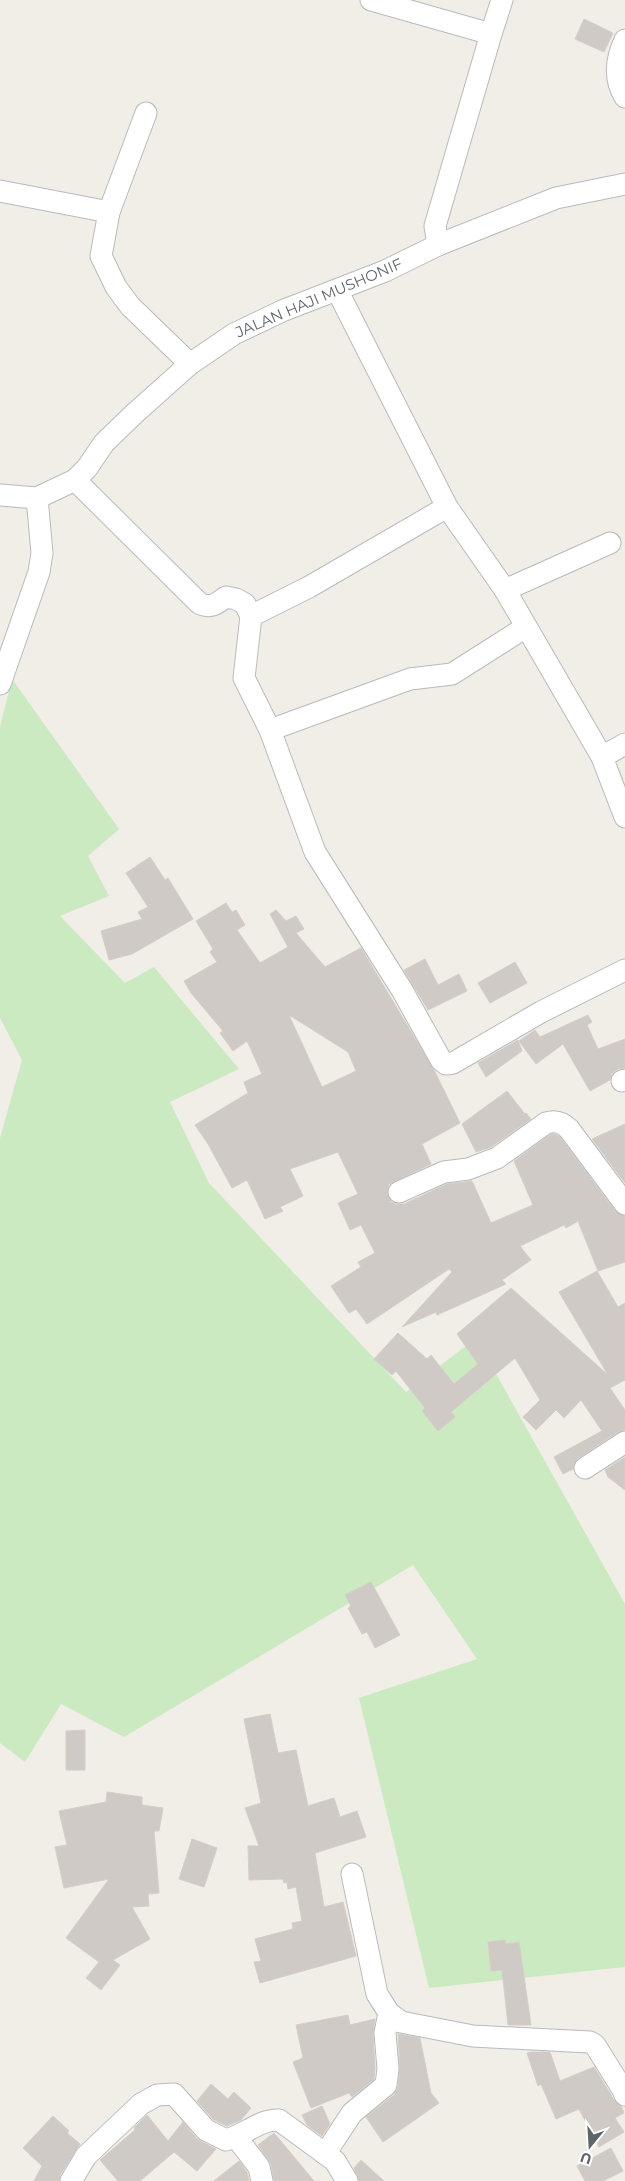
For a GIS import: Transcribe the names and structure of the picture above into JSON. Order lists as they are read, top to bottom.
{
  "streets": {
    "street": ["JALAN HAJI MUSHONIF"]
  },
  "north": "bottom"
}
